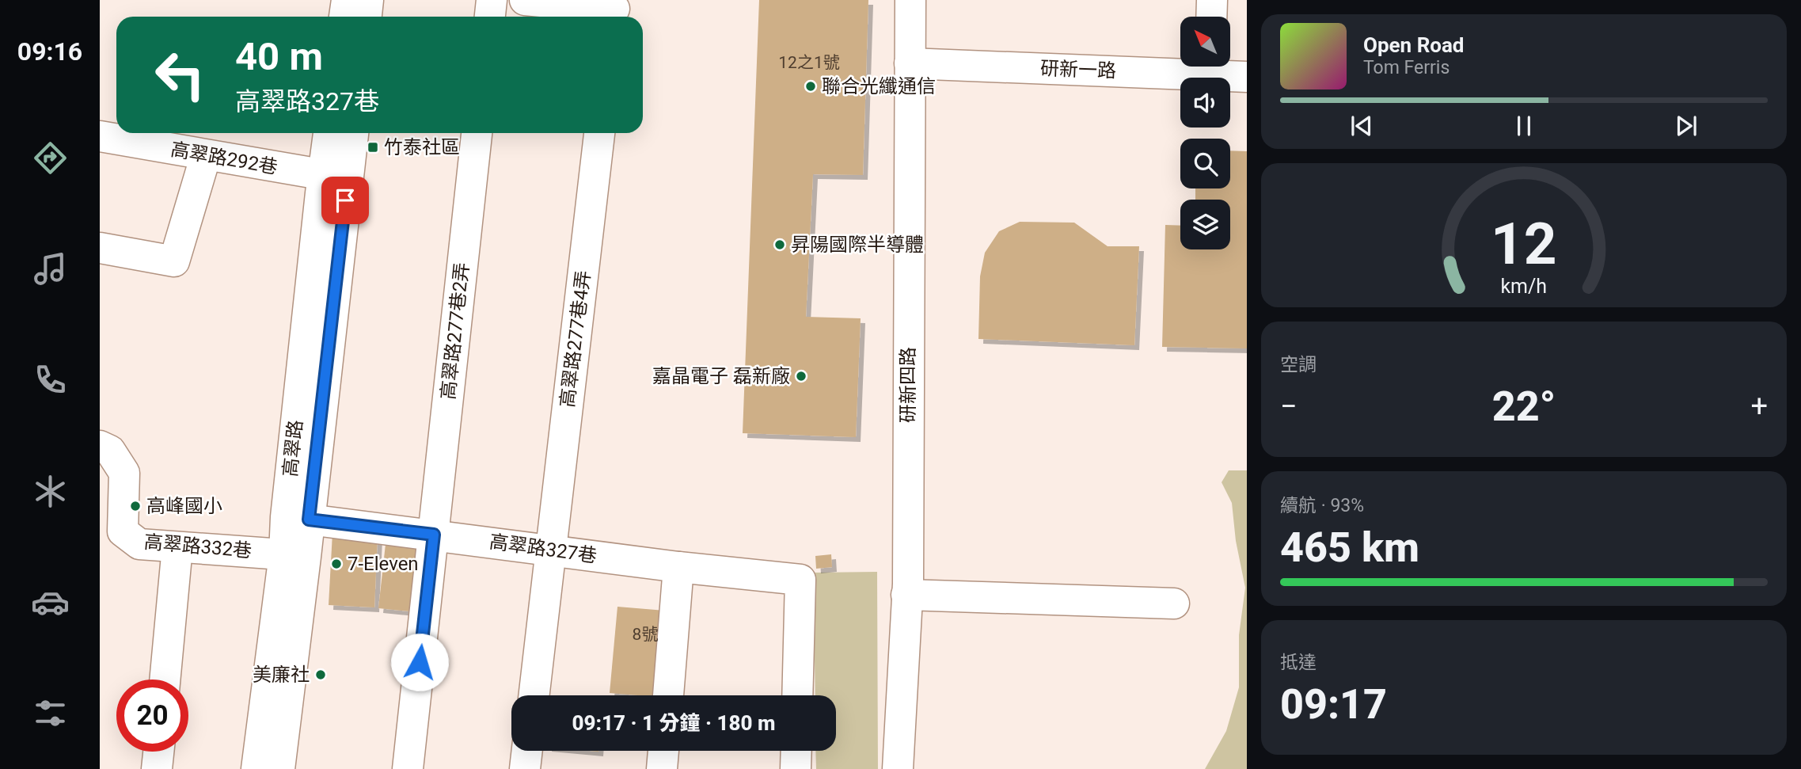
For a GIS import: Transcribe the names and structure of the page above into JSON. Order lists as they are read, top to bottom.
{
  "streets": {
    "street": [
      "研新一路",
      "高翠路292巷",
      "高翠路277巷2弄",
      "高翠路277巷4弄",
      "研新四路",
      "高翠路",
      "高翠路332巷",
      "高翠路327巷"
    ]
  },
  "crossings": [
    ["研新一路", "研新四路"],
    ["高翠路292巷", "高翠路"],
    ["高翠路277巷2弄", "高翠路327巷"],
    ["高翠路277巷4弄", "高翠路327巷"],
    ["高翠路", "高翠路332巷"],
    ["高翠路", "高翠路327巷"]
  ],
  "places": {
    "other": [
      "聯合光纖通信",
      "昇陽國際半導體",
      "嘉晶電子 磊新廠",
      "高峰國小",
      "7-Eleven",
      "美廉社"
    ],
    "transit": ["竹泰社區"]
  },
  "house_numbers": ["12之1號", "8號"],
  "north": "top left",
  "page": {
    "tabs": "09:16",
    "turn": ["40 m", "高翠路327巷"],
    "song": ["Open Road", "Tom Ferris"],
    "tile": [
      "空調",
      ["續航 · 93%", "465 km"],
      ["抵達", "09:17"]
    ],
    "heat": ["−", "22°", "+"],
    "limit": "20",
    "trip": "09:17 · 1 分鐘 · 180 m",
    "gauge": ["12", "km/h"]
  }
}
